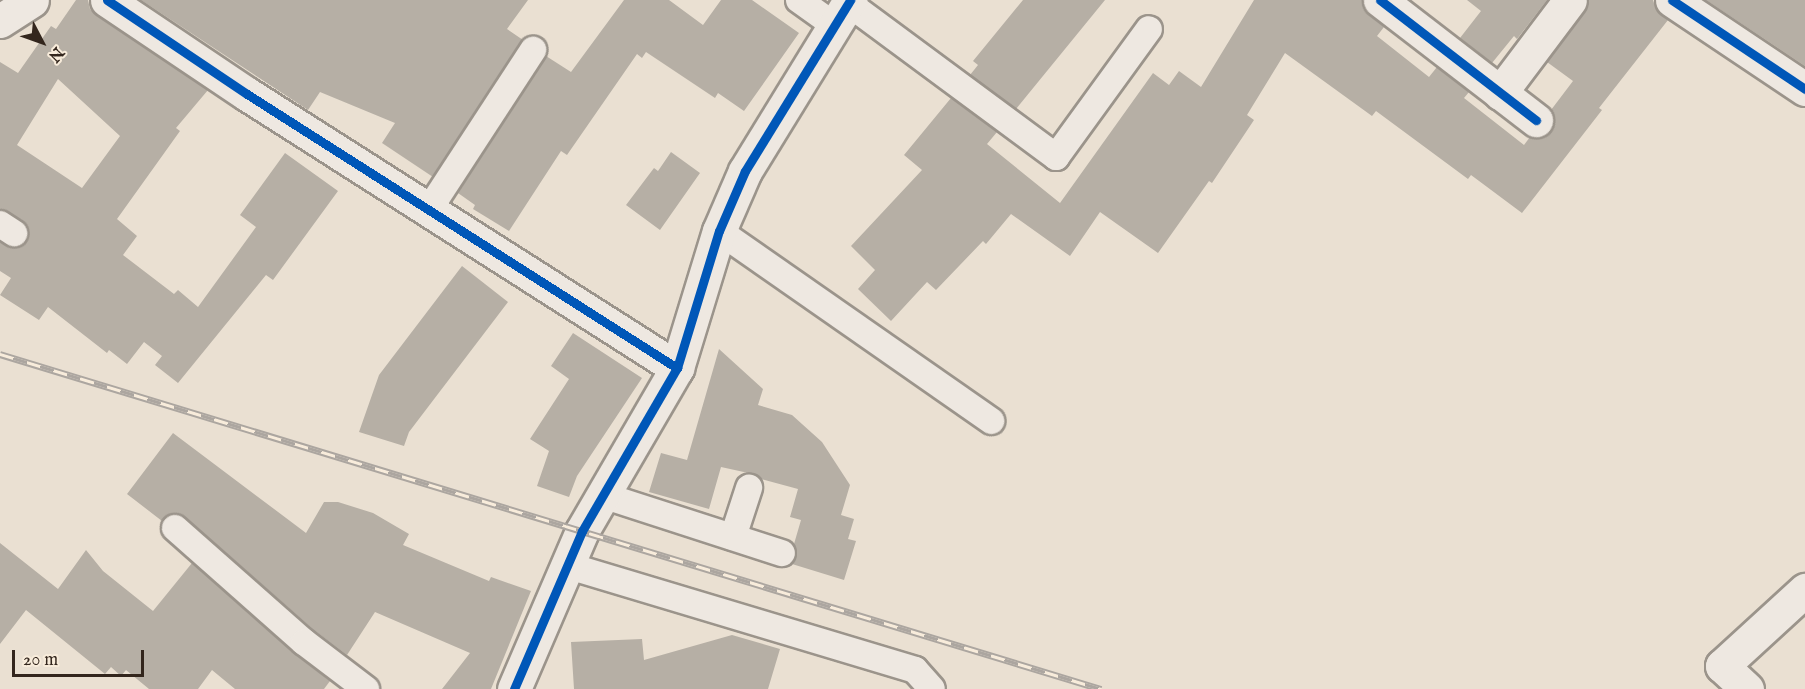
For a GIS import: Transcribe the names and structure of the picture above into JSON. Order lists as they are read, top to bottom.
{
  "scale_bar": "20 m",
  "north": "bottom right"
}
